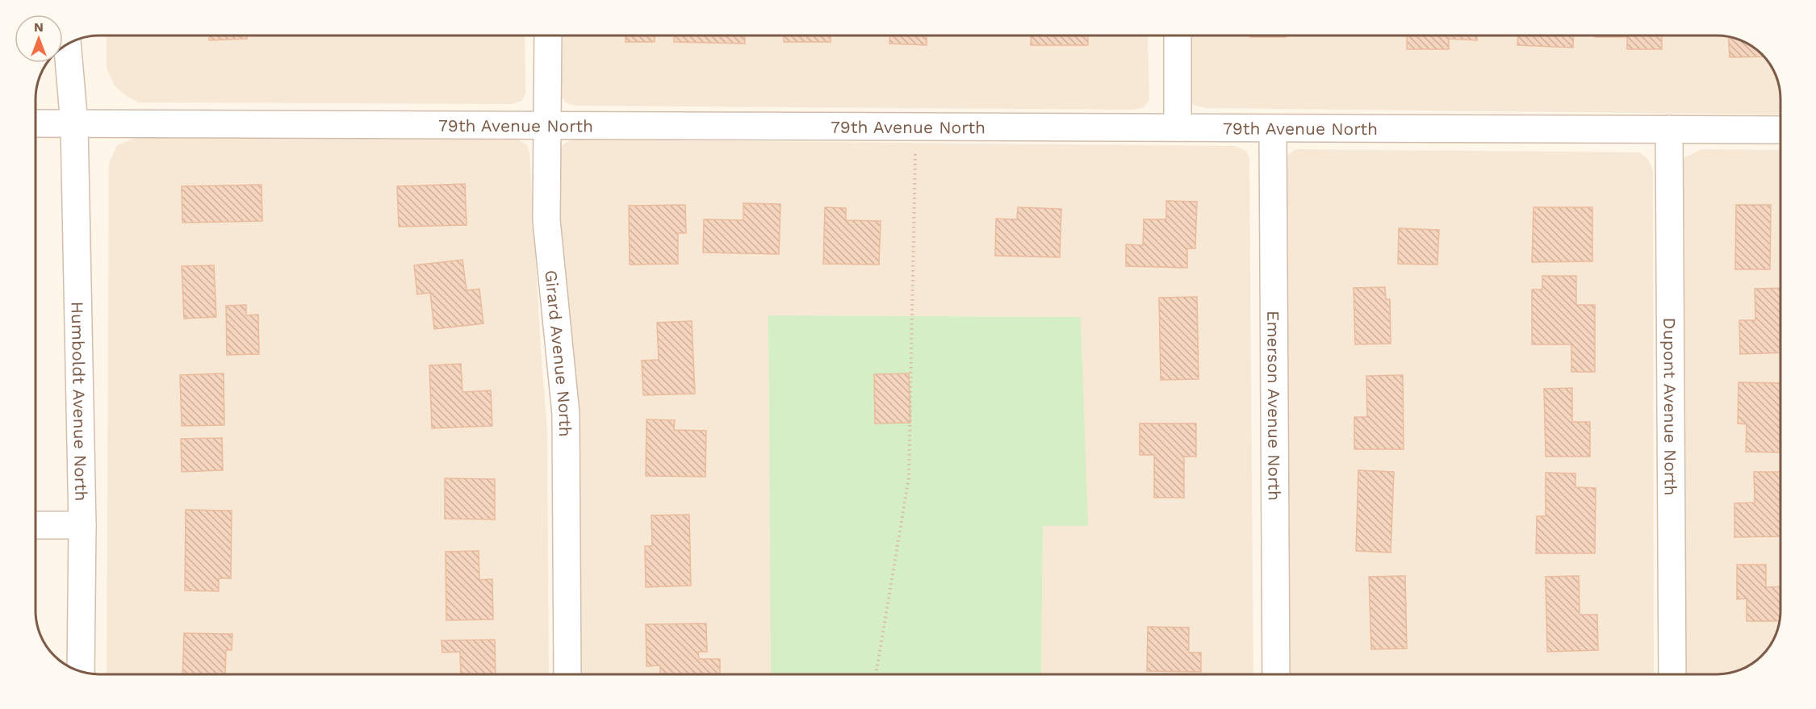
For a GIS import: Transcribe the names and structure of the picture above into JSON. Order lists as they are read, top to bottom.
{
  "streets": {
    "street": [
      "79th Avenue North",
      "Girard Avenue North",
      "Humboldt Avenue North",
      "Emerson Avenue North",
      "Dupont Avenue North"
    ]
  },
  "crossings": [
    ["79th Avenue North", "Girard Avenue North"],
    ["79th Avenue North", "Humboldt Avenue North"],
    ["79th Avenue North", "Emerson Avenue North"],
    ["79th Avenue North", "Dupont Avenue North"]
  ],
  "north": "top"
}
